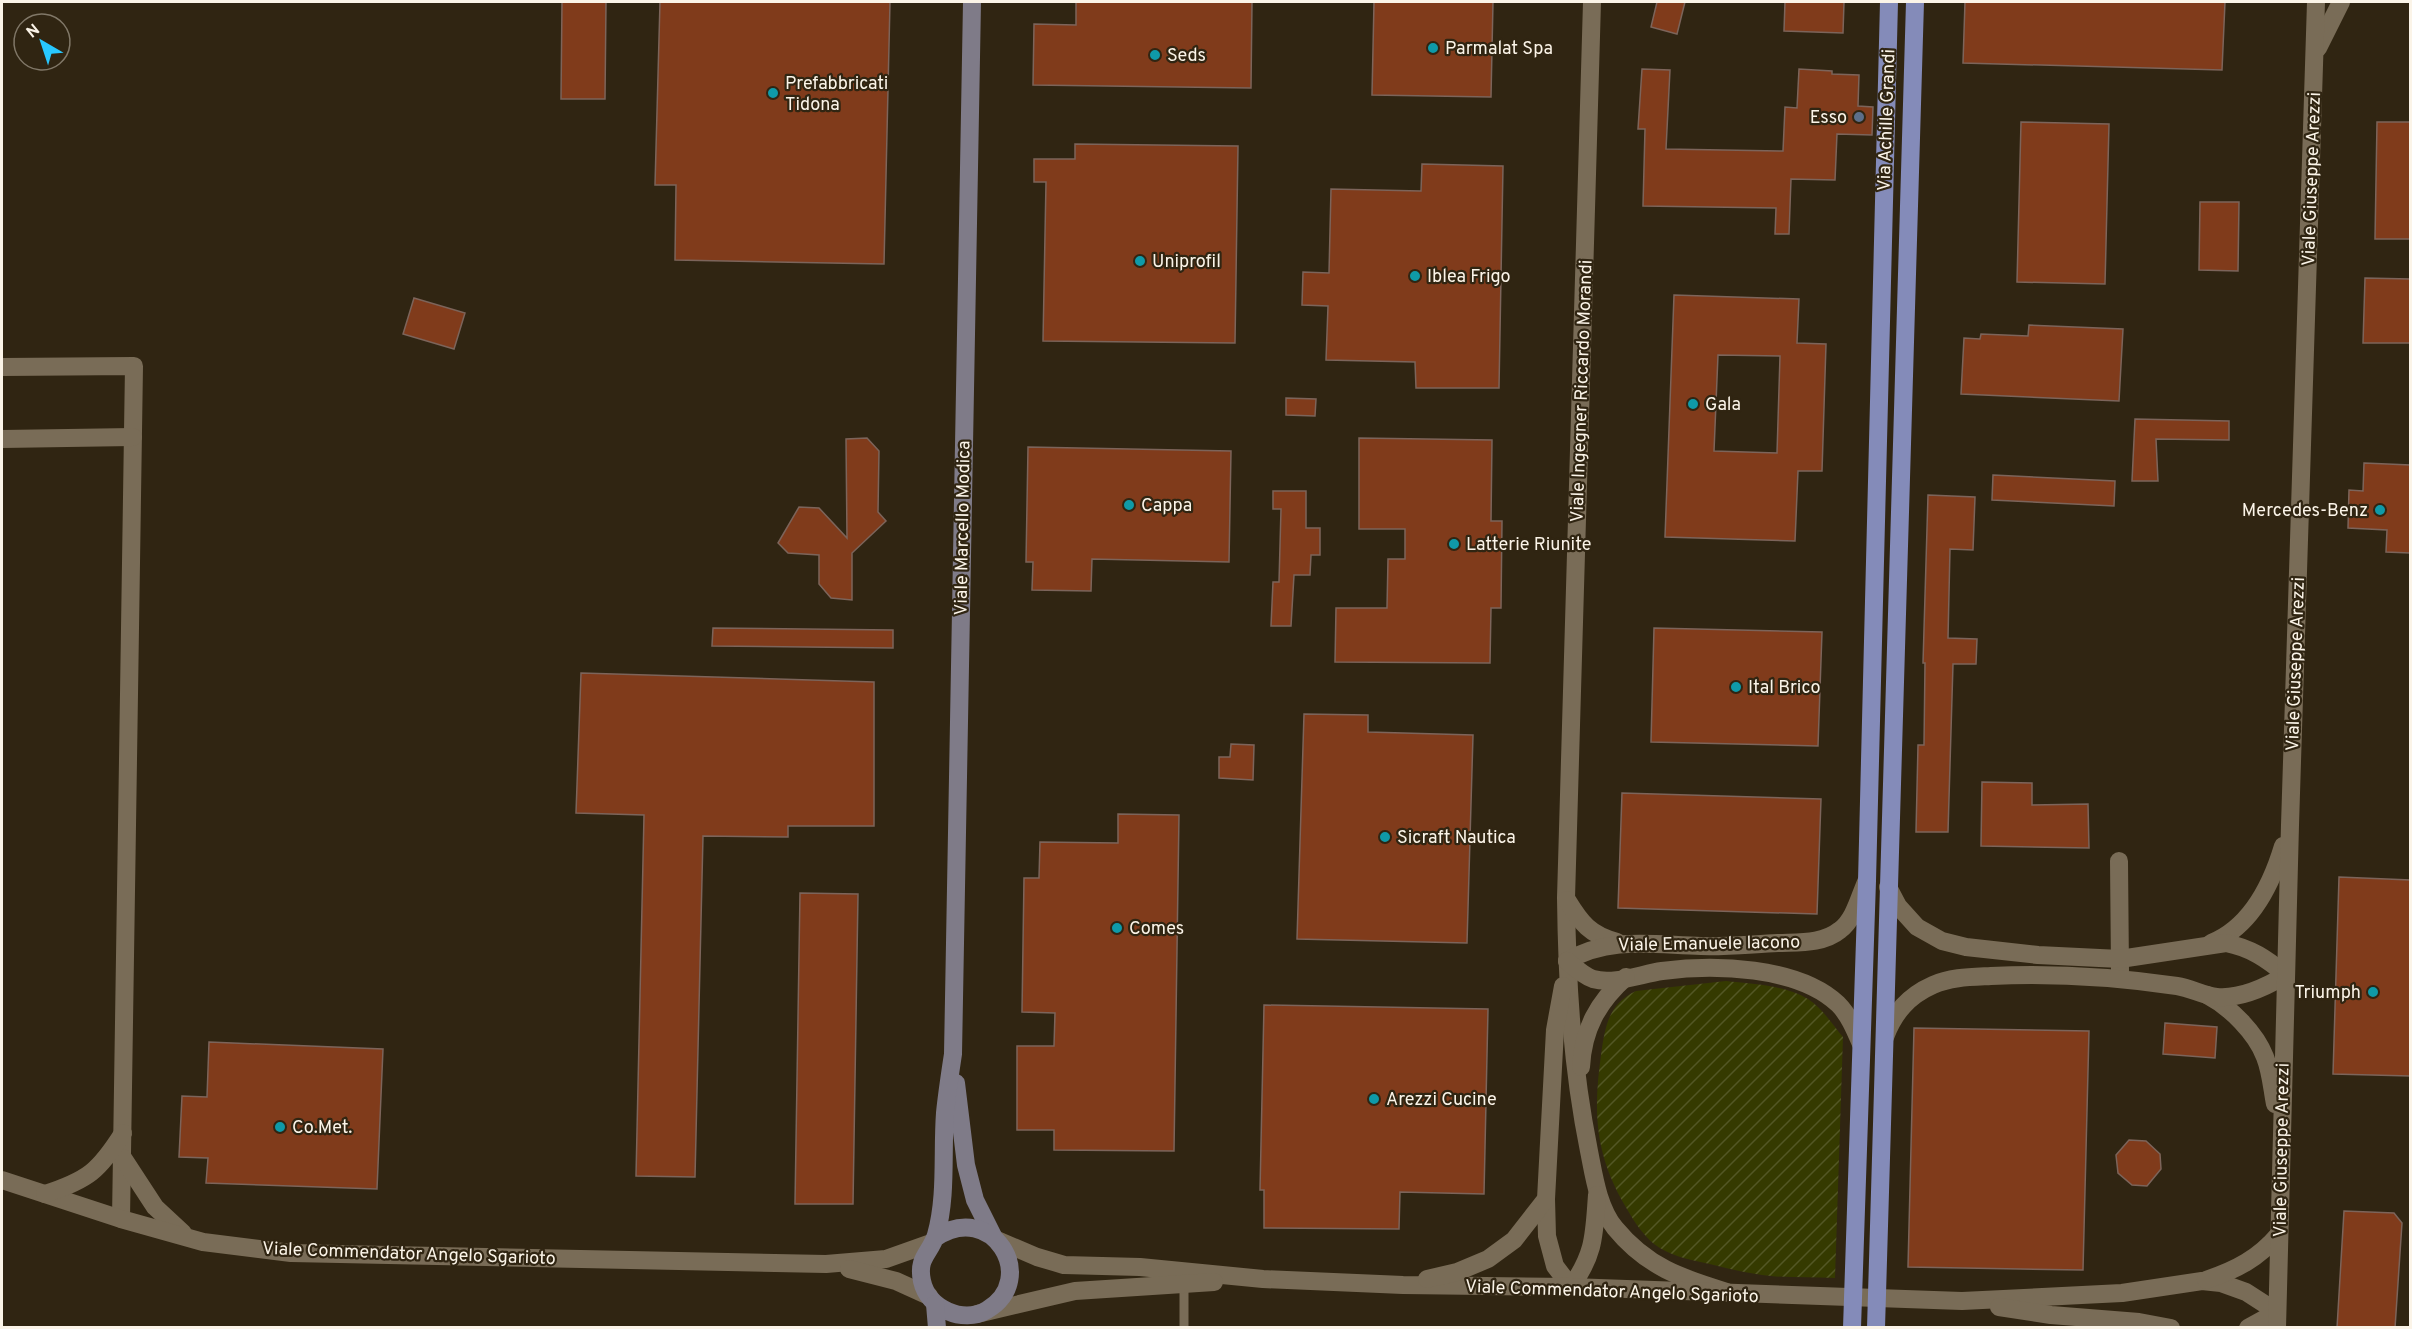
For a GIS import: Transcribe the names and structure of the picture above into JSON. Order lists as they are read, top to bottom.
{
  "streets": {
    "main road": ["Via Achille Grandi"],
    "street": [
      "Viale Giuseppe Arezzi",
      "Viale Ingegner Riccardo Morandi",
      "Viale Marcello Modica",
      "Viale Emanuele Iacono",
      "Viale Commendator Angelo Sgarioto"
    ]
  },
  "crossings": [
    ["Via Achille Grandi", "Viale Emanuele Iacono"],
    ["Viale Ingegner Riccardo Morandi", "Viale Emanuele Iacono"]
  ],
  "places": [
    "Parmalat Spa",
    "Seds",
    "Prefabbricati Tidona",
    "Esso",
    "Uniprofil",
    "Iblea Frigo",
    "Gala",
    "Cappa",
    "Mercedes-Benz",
    "Latterie Riunite",
    "Ital Brico",
    "Sicraft Nautica",
    "Comes",
    "Triumph",
    "Arezzi Cucine",
    "Co.Met."
  ],
  "north": "top left"
}
